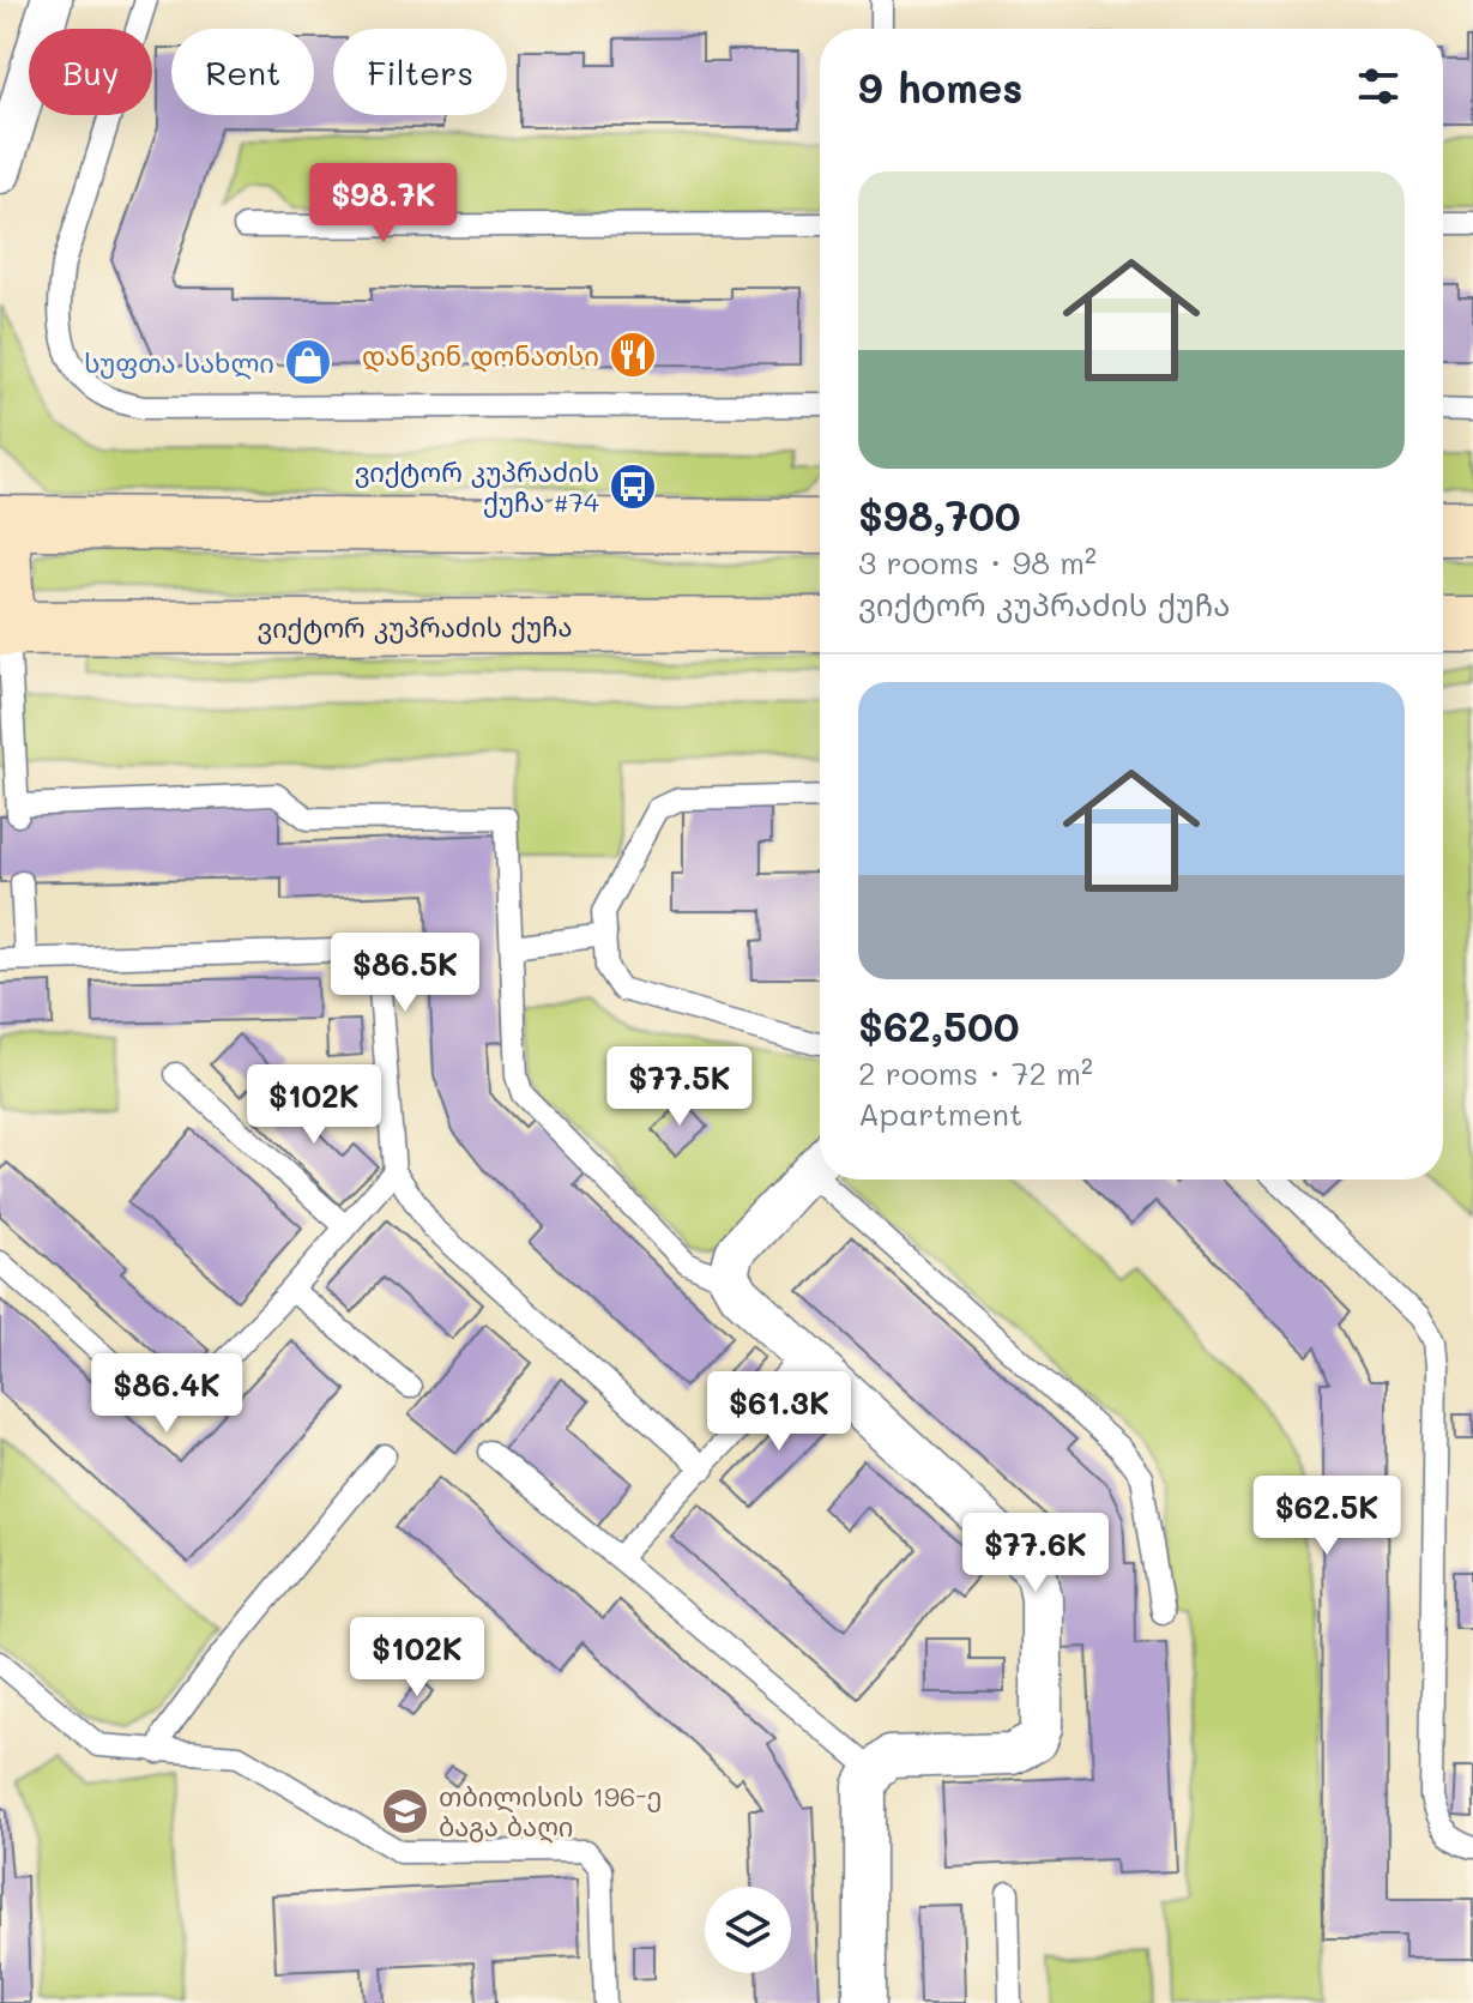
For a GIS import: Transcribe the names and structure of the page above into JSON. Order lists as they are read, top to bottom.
{
  "streets": {
    "main road": ["ვიქტორ კუპრაძის ქუჩა"]
  },
  "places": {
    "restaurant": ["დანკინ დონათსი"],
    "shop": ["სუფთა სახლი"],
    "bus stop": ["ვიქტორ კუპრაძის ქუჩა #74"],
    "school or university": ["თბილისის 196-ე ბაგა ბაღი"]
  },
  "page": {
    "chip": ["Buy", "Rent", "Filters"],
    "heading": "9 homes",
    "list": [
      {
        "name": "$98,700",
        "note": "3 rooms · 98 m² · ვიქტორ კუპრაძის ქუჩა"
      },
      {
        "name": "$62,500",
        "note": "2 rooms · 72 m² · Apartment"
      }
    ],
    "price": [
      "$98.7K",
      "$86.5K",
      "$77.5K",
      "$102K",
      "$86.4K",
      "$61.3K",
      "$62.5K",
      "$77.6K",
      "$102K"
    ]
  }
}
